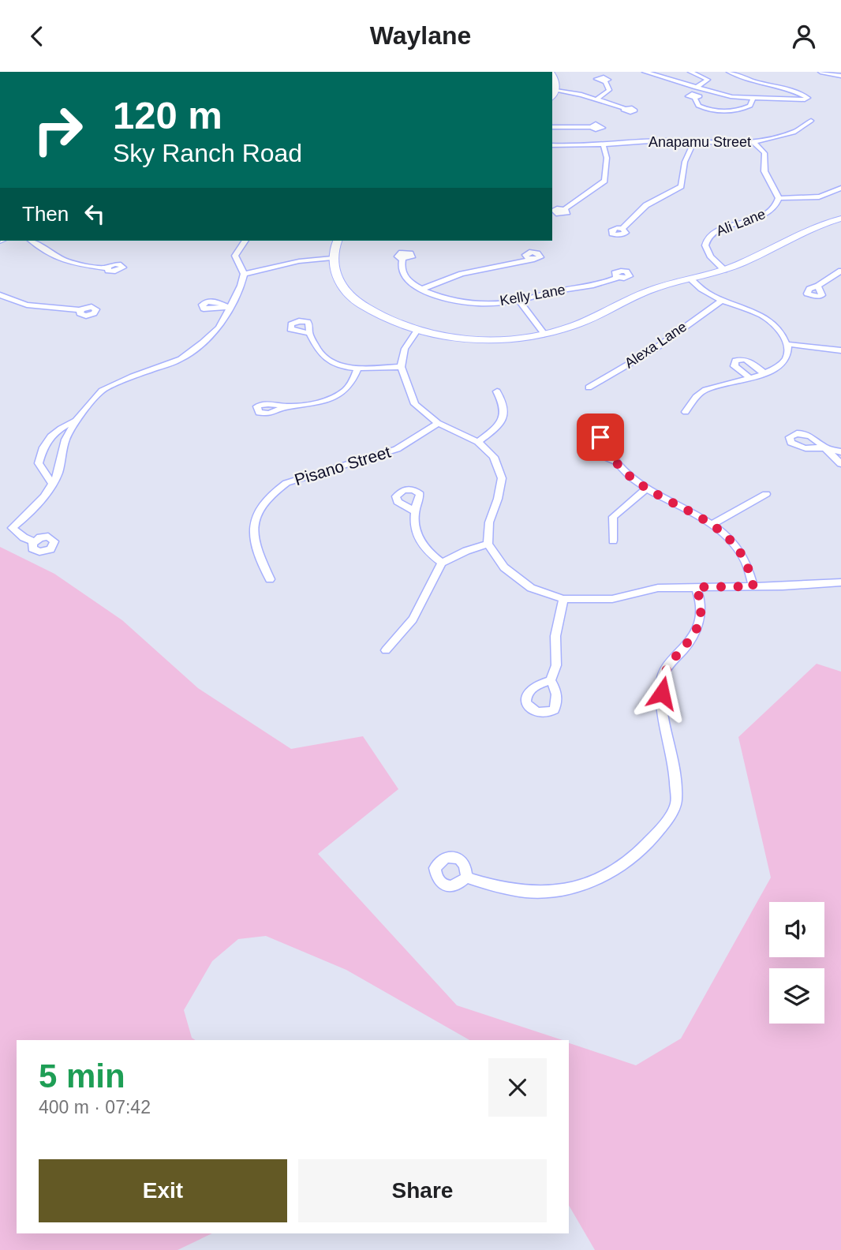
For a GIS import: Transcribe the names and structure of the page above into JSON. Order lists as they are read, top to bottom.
{
  "streets": {
    "street": [
      "Anapamu Street",
      "Ali Lane",
      "Kelly Lane",
      "Alexa Lane",
      "Pisano Street"
    ]
  },
  "crossings": [
    ["Anapamu Street", "Ali Lane"]
  ],
  "page": {
    "header": "Waylane",
    "turn": ["120 m", "Sky Ranch Road"],
    "then": "Then",
    "heading": ["5 min", "400 m · 07:42"],
    "buttons": ["Exit", "Share"]
  }
}
